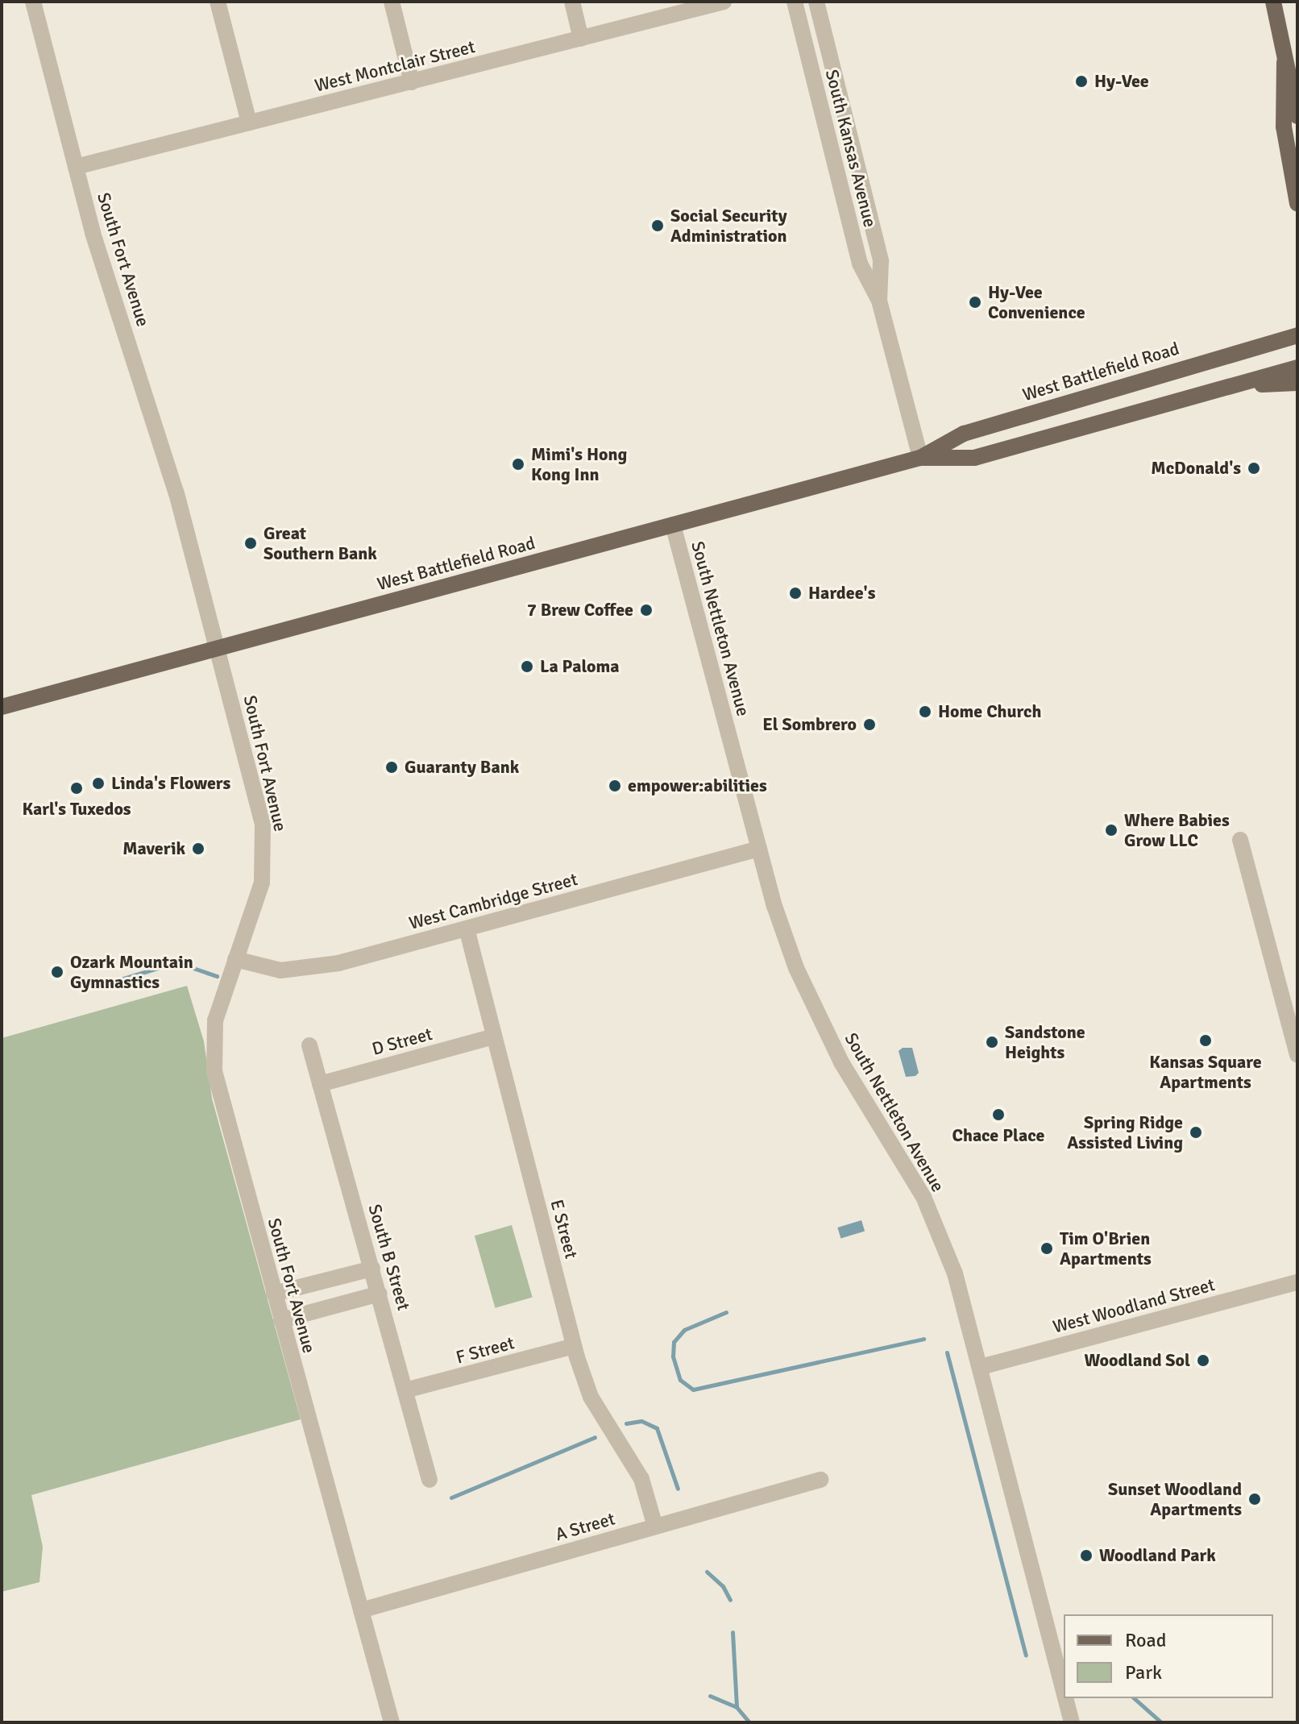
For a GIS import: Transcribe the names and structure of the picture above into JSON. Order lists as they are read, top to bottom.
{
  "streets": {
    "main road": ["West Battlefield Road"],
    "street": [
      "West Montclair Street",
      "South Kansas Avenue",
      "South Fort Avenue",
      "South Nettleton Avenue",
      "West Cambridge Street",
      "D Street",
      "E Street",
      "South B Street",
      "West Woodland Street",
      "F Street",
      "A Street"
    ]
  },
  "crossings": [
    ["West Montclair Street", "South Fort Avenue"],
    ["South Kansas Avenue", "West Battlefield Road"],
    ["South Fort Avenue", "West Battlefield Road"],
    ["South Fort Avenue", "West Cambridge Street"],
    ["South Fort Avenue", "A Street"],
    ["West Battlefield Road", "South Nettleton Avenue"],
    ["South Nettleton Avenue", "West Cambridge Street"],
    ["South Nettleton Avenue", "West Woodland Street"],
    ["West Cambridge Street", "E Street"],
    ["D Street", "E Street"],
    ["D Street", "South B Street"],
    ["E Street", "F Street"],
    ["E Street", "A Street"],
    ["South B Street", "F Street"]
  ],
  "places": [
    "Hy-Vee",
    "Social Security Administration",
    "Hy-Vee Convenience",
    "Mimi's Hong Kong Inn",
    "McDonald's",
    "Great Southern Bank",
    "Hardee's",
    "7 Brew Coffee",
    "La Paloma",
    "Home Church",
    "El Sombrero",
    "Guaranty Bank",
    "Linda's Flowers",
    "empower:abilities",
    "Karl's Tuxedos",
    "Where Babies Grow LLC",
    "Maverik",
    "Ozark Mountain Gymnastics",
    "Kansas Square Apartments",
    "Sandstone Heights",
    "Chace Place",
    "Spring Ridge Assisted Living",
    "Tim O'Brien Apartments",
    "Woodland Sol",
    "Sunset Woodland Apartments",
    "Woodland Park"
  ],
  "legend": ["Road", "Park"]
}
